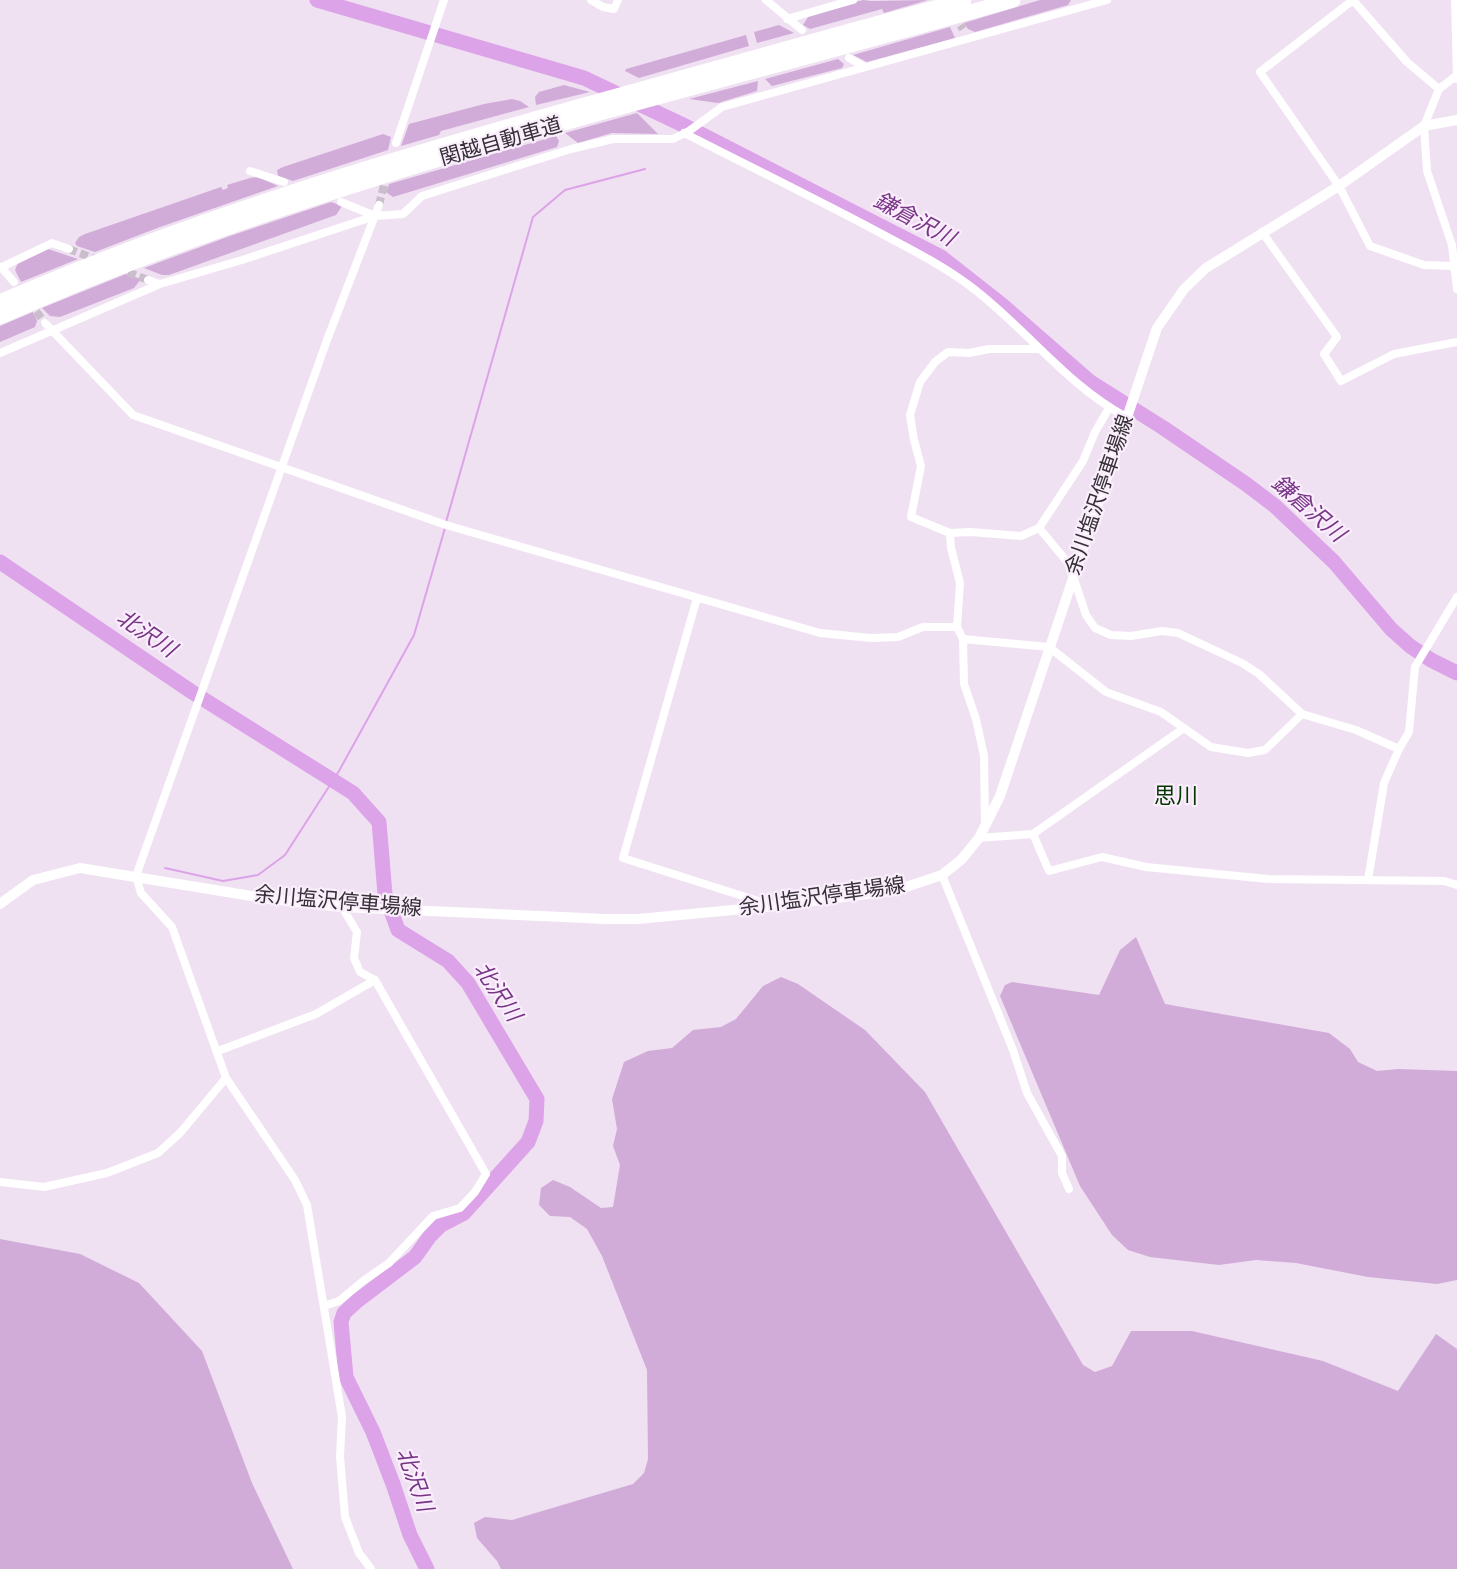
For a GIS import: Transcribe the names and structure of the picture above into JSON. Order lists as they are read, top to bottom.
{
  "streets": {
    "highway": ["関越自動車道"],
    "main road": ["余川塩沢停車場線"]
  },
  "districts": ["思川"],
  "water": ["鎌倉沢川", "北沢川"]
}
